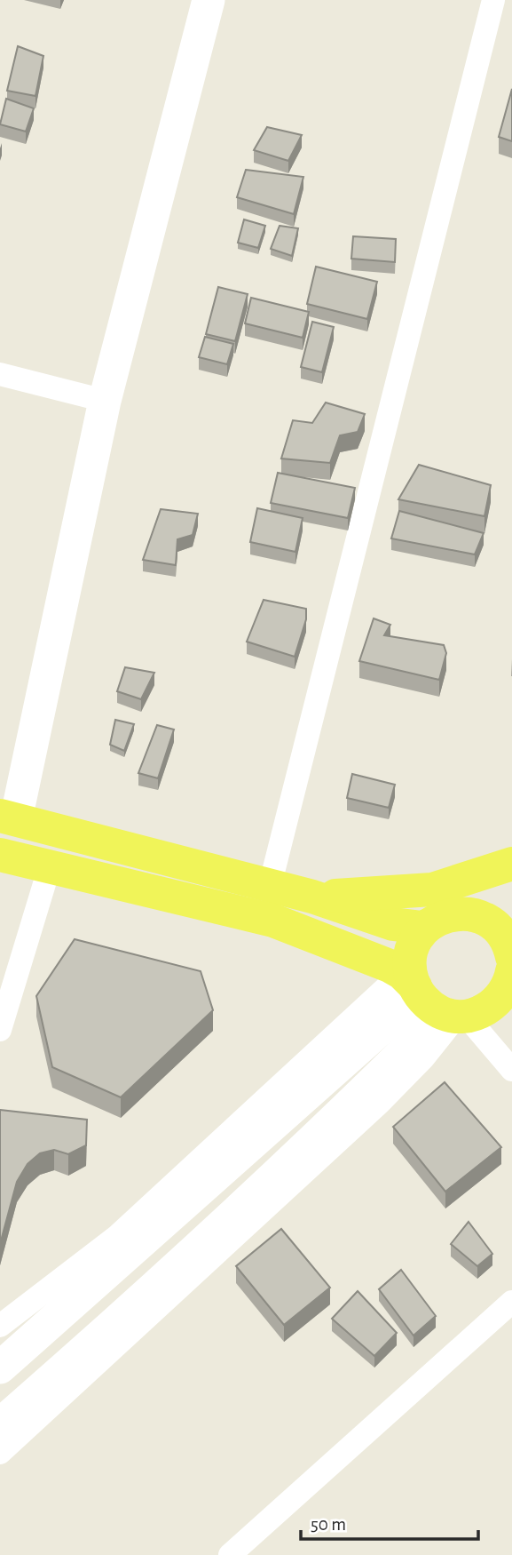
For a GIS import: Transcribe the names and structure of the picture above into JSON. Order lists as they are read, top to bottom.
{
  "scale_bar": "50 m"
}
